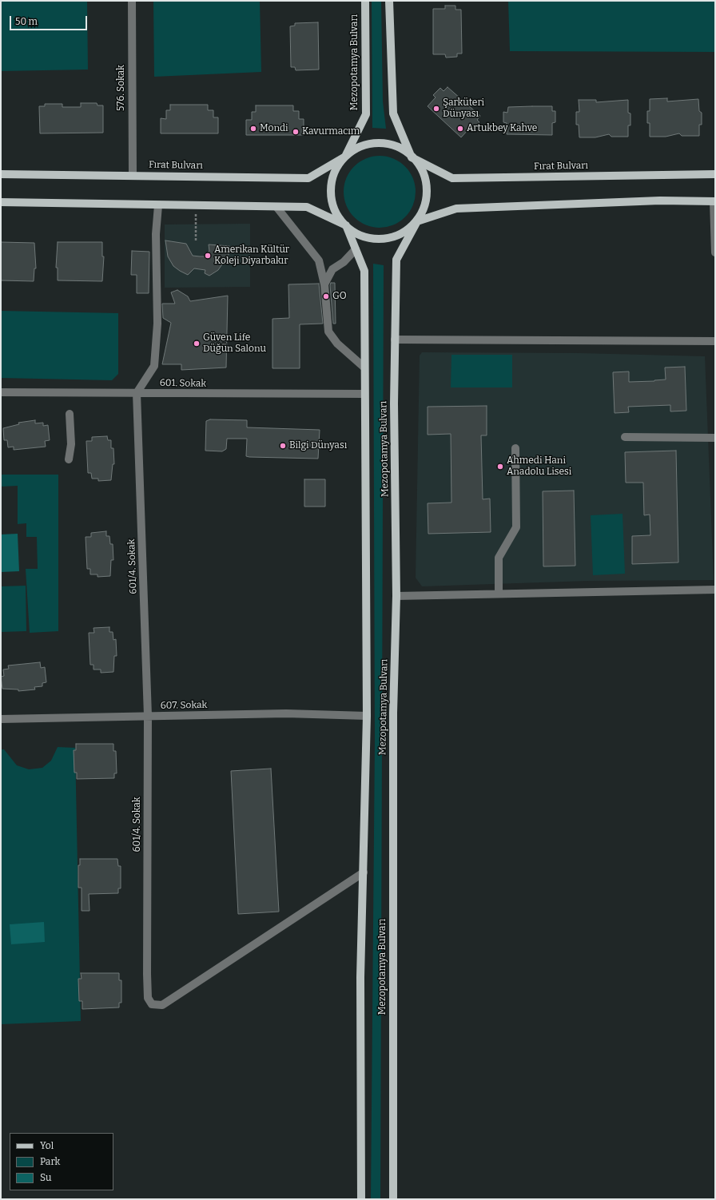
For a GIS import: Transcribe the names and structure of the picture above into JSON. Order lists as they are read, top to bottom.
{
  "streets": {
    "main road": ["Mezopotamya Bulvarı", "Fırat Bulvarı"],
    "street": [
      "576. Sokak",
      "601. Sokak",
      "601/4. Sokak",
      "607. Sokak"
    ]
  },
  "crossings": [
    ["Mezopotamya Bulvarı", "Fırat Bulvarı"],
    ["Mezopotamya Bulvarı", "601. Sokak"],
    ["Mezopotamya Bulvarı", "601/4. Sokak"],
    ["Mezopotamya Bulvarı", "607. Sokak"],
    ["576. Sokak", "Fırat Bulvarı"],
    ["601. Sokak", "601/4. Sokak"],
    ["601/4. Sokak", "607. Sokak"]
  ],
  "places": [
    "Şarküteri Dünyası",
    "Mondi",
    "Artukbey Kahve",
    "Kavurmacım",
    "Amerikan Kültür Koleji Diyarbakır",
    "GO",
    "Güven Life Düğün Salonu",
    "Bilgi Dünyası",
    "Ahmedi Hani Anadolu Lisesi"
  ],
  "legend": ["Yol", "Park", "Su"],
  "scale_bar": "50 m"
}
